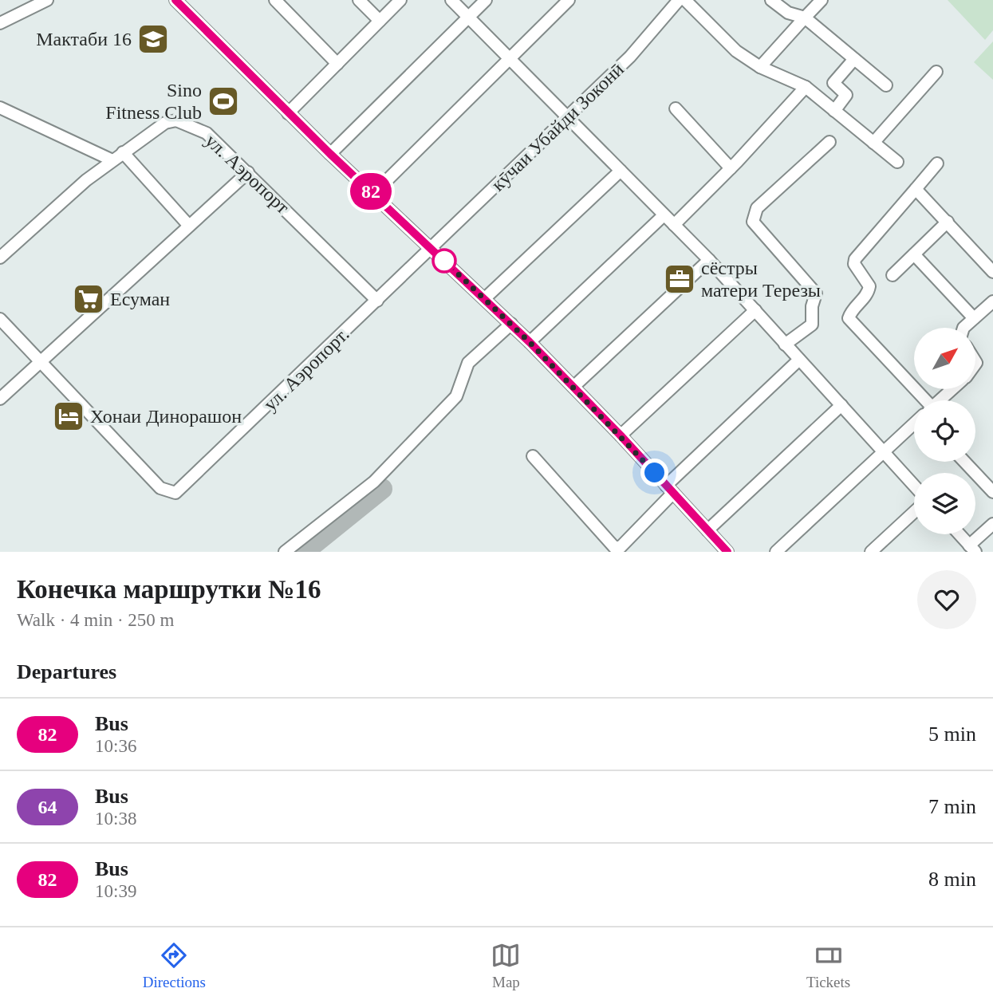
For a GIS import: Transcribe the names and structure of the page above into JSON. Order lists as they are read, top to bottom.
{
  "streets": {
    "street": ["кӯчаи Убайди Зоконӣ", "ул. Аэропорт", "ул. Аэропорт."]
  },
  "crossings": [
    ["кӯчаи Убайди Зоконӣ", "ул. Аэропорт."],
    ["ул. Аэропорт", "ул. Аэропорт."]
  ],
  "places": {
    "school or university": ["Мактаби 16"],
    "sports": ["Sino Fitness Club"],
    "office": ["сёстры матери Терезы"],
    "supermarket": ["Есуман"],
    "hotel": ["Хонаи Динорашон"]
  },
  "lines": ["bus line 82"],
  "north": "top right",
  "page": {
    "on_map": "82",
    "heading": [
      ["Конечка маршрутки №16", "Walk · 4 min · 250 m"],
      "Departures"
    ],
    "list": [
      {
        "mark": "82",
        "name": "Bus",
        "note": "10:36",
        "value": "5 min"
      },
      {
        "mark": "64",
        "name": "Bus",
        "note": "10:38",
        "value": "7 min"
      },
      {
        "mark": "82",
        "name": "Bus",
        "note": "10:39",
        "value": "8 min"
      }
    ],
    "tabs": ["Directions", "Map", "Tickets"]
  }
}
